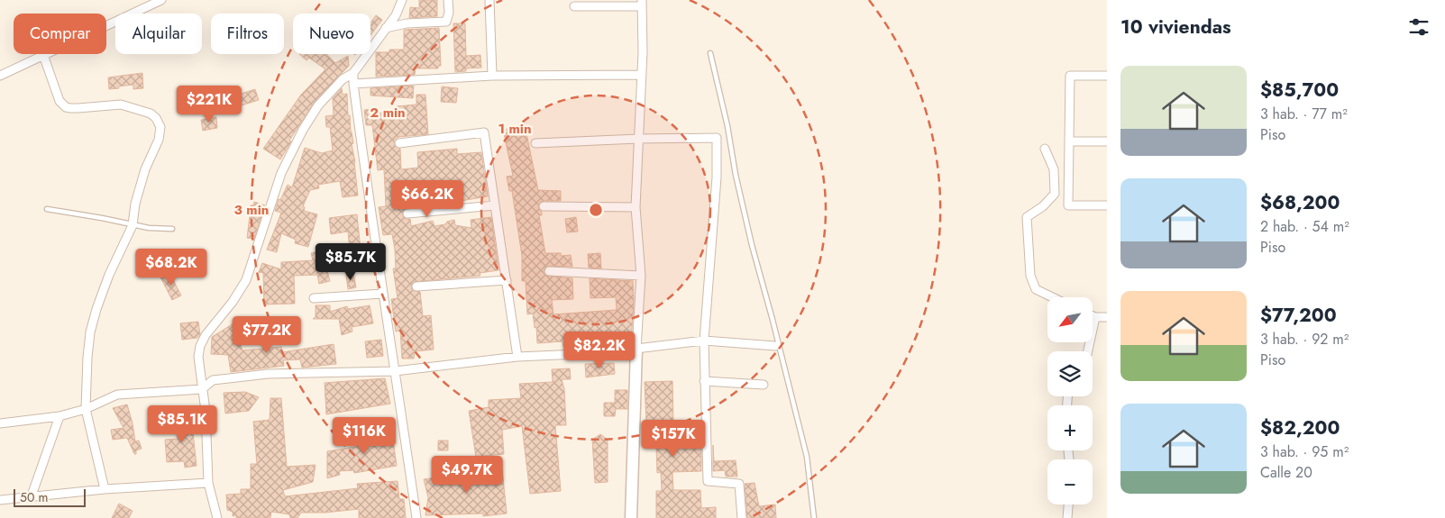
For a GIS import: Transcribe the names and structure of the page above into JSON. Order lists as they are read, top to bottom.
{
  "scale_bar": "50 m",
  "north": "bottom left",
  "page": {
    "heading": "10 viviendas",
    "chip": [
      "Comprar",
      "Alquilar",
      "Filtros",
      "Nuevo"
    ],
    "list": [
      {
        "name": "$85,700",
        "note": "3 hab. · 77 m² · Piso"
      },
      {
        "name": "$68,200",
        "note": "2 hab. · 54 m² · Piso"
      },
      {
        "name": "$77,200",
        "note": "3 hab. · 92 m² · Piso"
      },
      {
        "name": "$82,200",
        "note": "3 hab. · 95 m² · Calle 20"
      }
    ],
    "price": [
      "$221K",
      "$66.2K",
      "$85.7K",
      "$68.2K",
      "$77.2K",
      "$82.2K",
      "$85.1K",
      "$116K",
      "$157K",
      "$49.7K"
    ],
    "map_buttons": ["+", "−"],
    "scale": "50 m"
  },
  "rings": ["2 min", "1 min", "3 min"]
}
